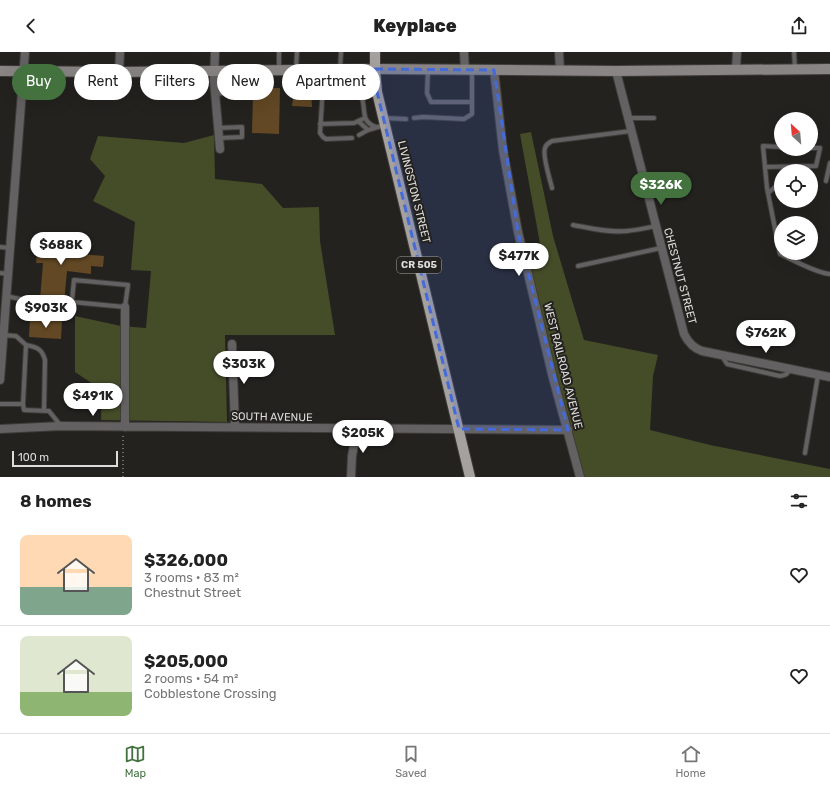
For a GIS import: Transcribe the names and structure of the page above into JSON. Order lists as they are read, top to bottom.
{
  "streets": {
    "main road": ["LIVINGSTON STREET", "CR 505"],
    "street": ["CHESTNUT STREET", "WEST RAILROAD AVENUE", "SOUTH AVENUE"]
  },
  "crossings": [
    ["LIVINGSTON STREET", "SOUTH AVENUE"],
    ["WEST RAILROAD AVENUE", "SOUTH AVENUE"]
  ],
  "scale_bar": "100 m",
  "north": "top left",
  "page": {
    "header": "Keyplace",
    "chip": [
      "Buy",
      "Rent",
      "Filters",
      "New",
      "Apartment"
    ],
    "price": [
      "$326K",
      "$688K",
      "$477K",
      "$903K",
      "$762K",
      "$303K",
      "$491K",
      "$205K"
    ],
    "scale": "100 m",
    "heading": "8 homes",
    "list": [
      {
        "name": "$326,000",
        "note": "3 rooms · 83 m² · Chestnut Street"
      },
      {
        "name": "$205,000",
        "note": "2 rooms · 54 m² · Cobblestone Crossing"
      }
    ],
    "tabs": ["Map", "Saved", "Home"]
  }
}
